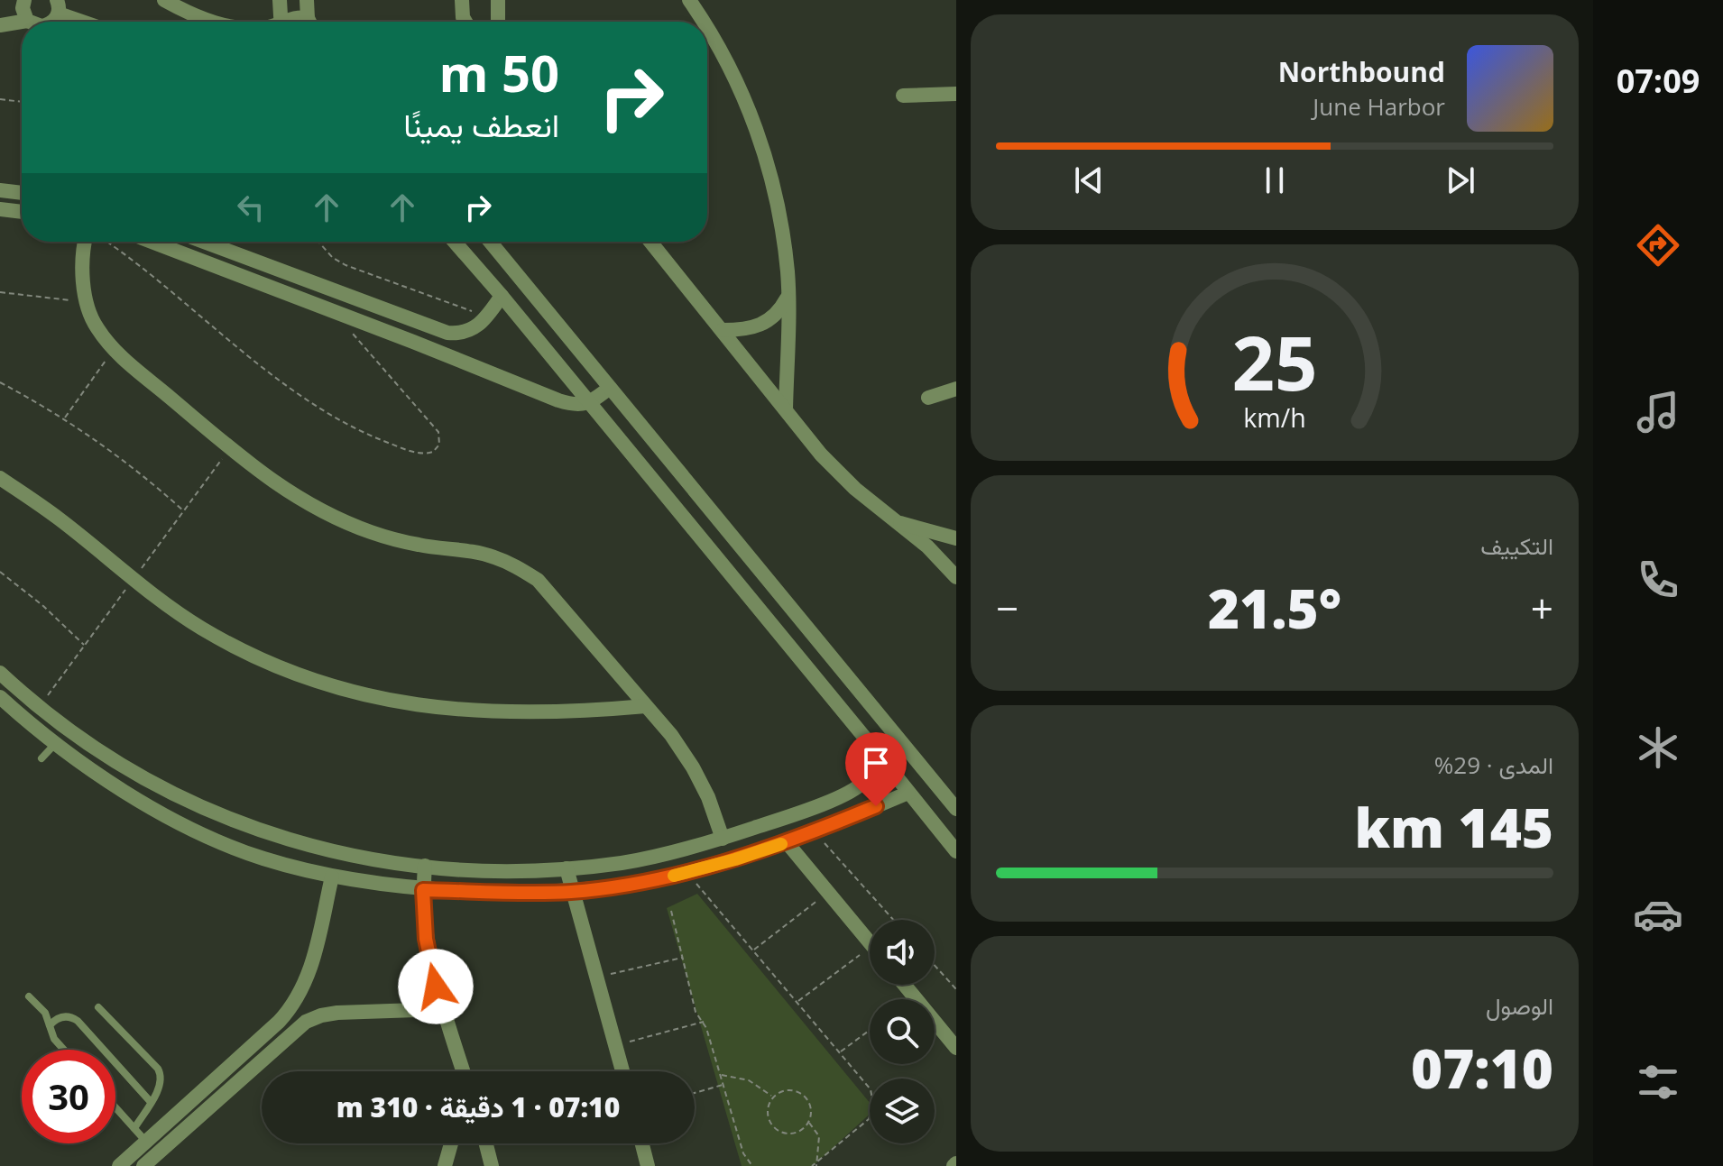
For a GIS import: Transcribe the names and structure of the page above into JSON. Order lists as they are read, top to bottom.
{
  "page": {
    "tabs": "07:09",
    "turn": ["50 m", "انعطف يمينًا"],
    "song": ["Northbound", "June Harbor"],
    "tile": [
      "التكييف",
      ["المدى · 29%", "145 km"],
      ["الوصول", "07:10"]
    ],
    "heat": ["−", "21.5°", "+"],
    "limit": "30",
    "trip": "07:10 · 1 دقيقة · 310 m",
    "gauge": ["25", "km/h"]
  }
}
